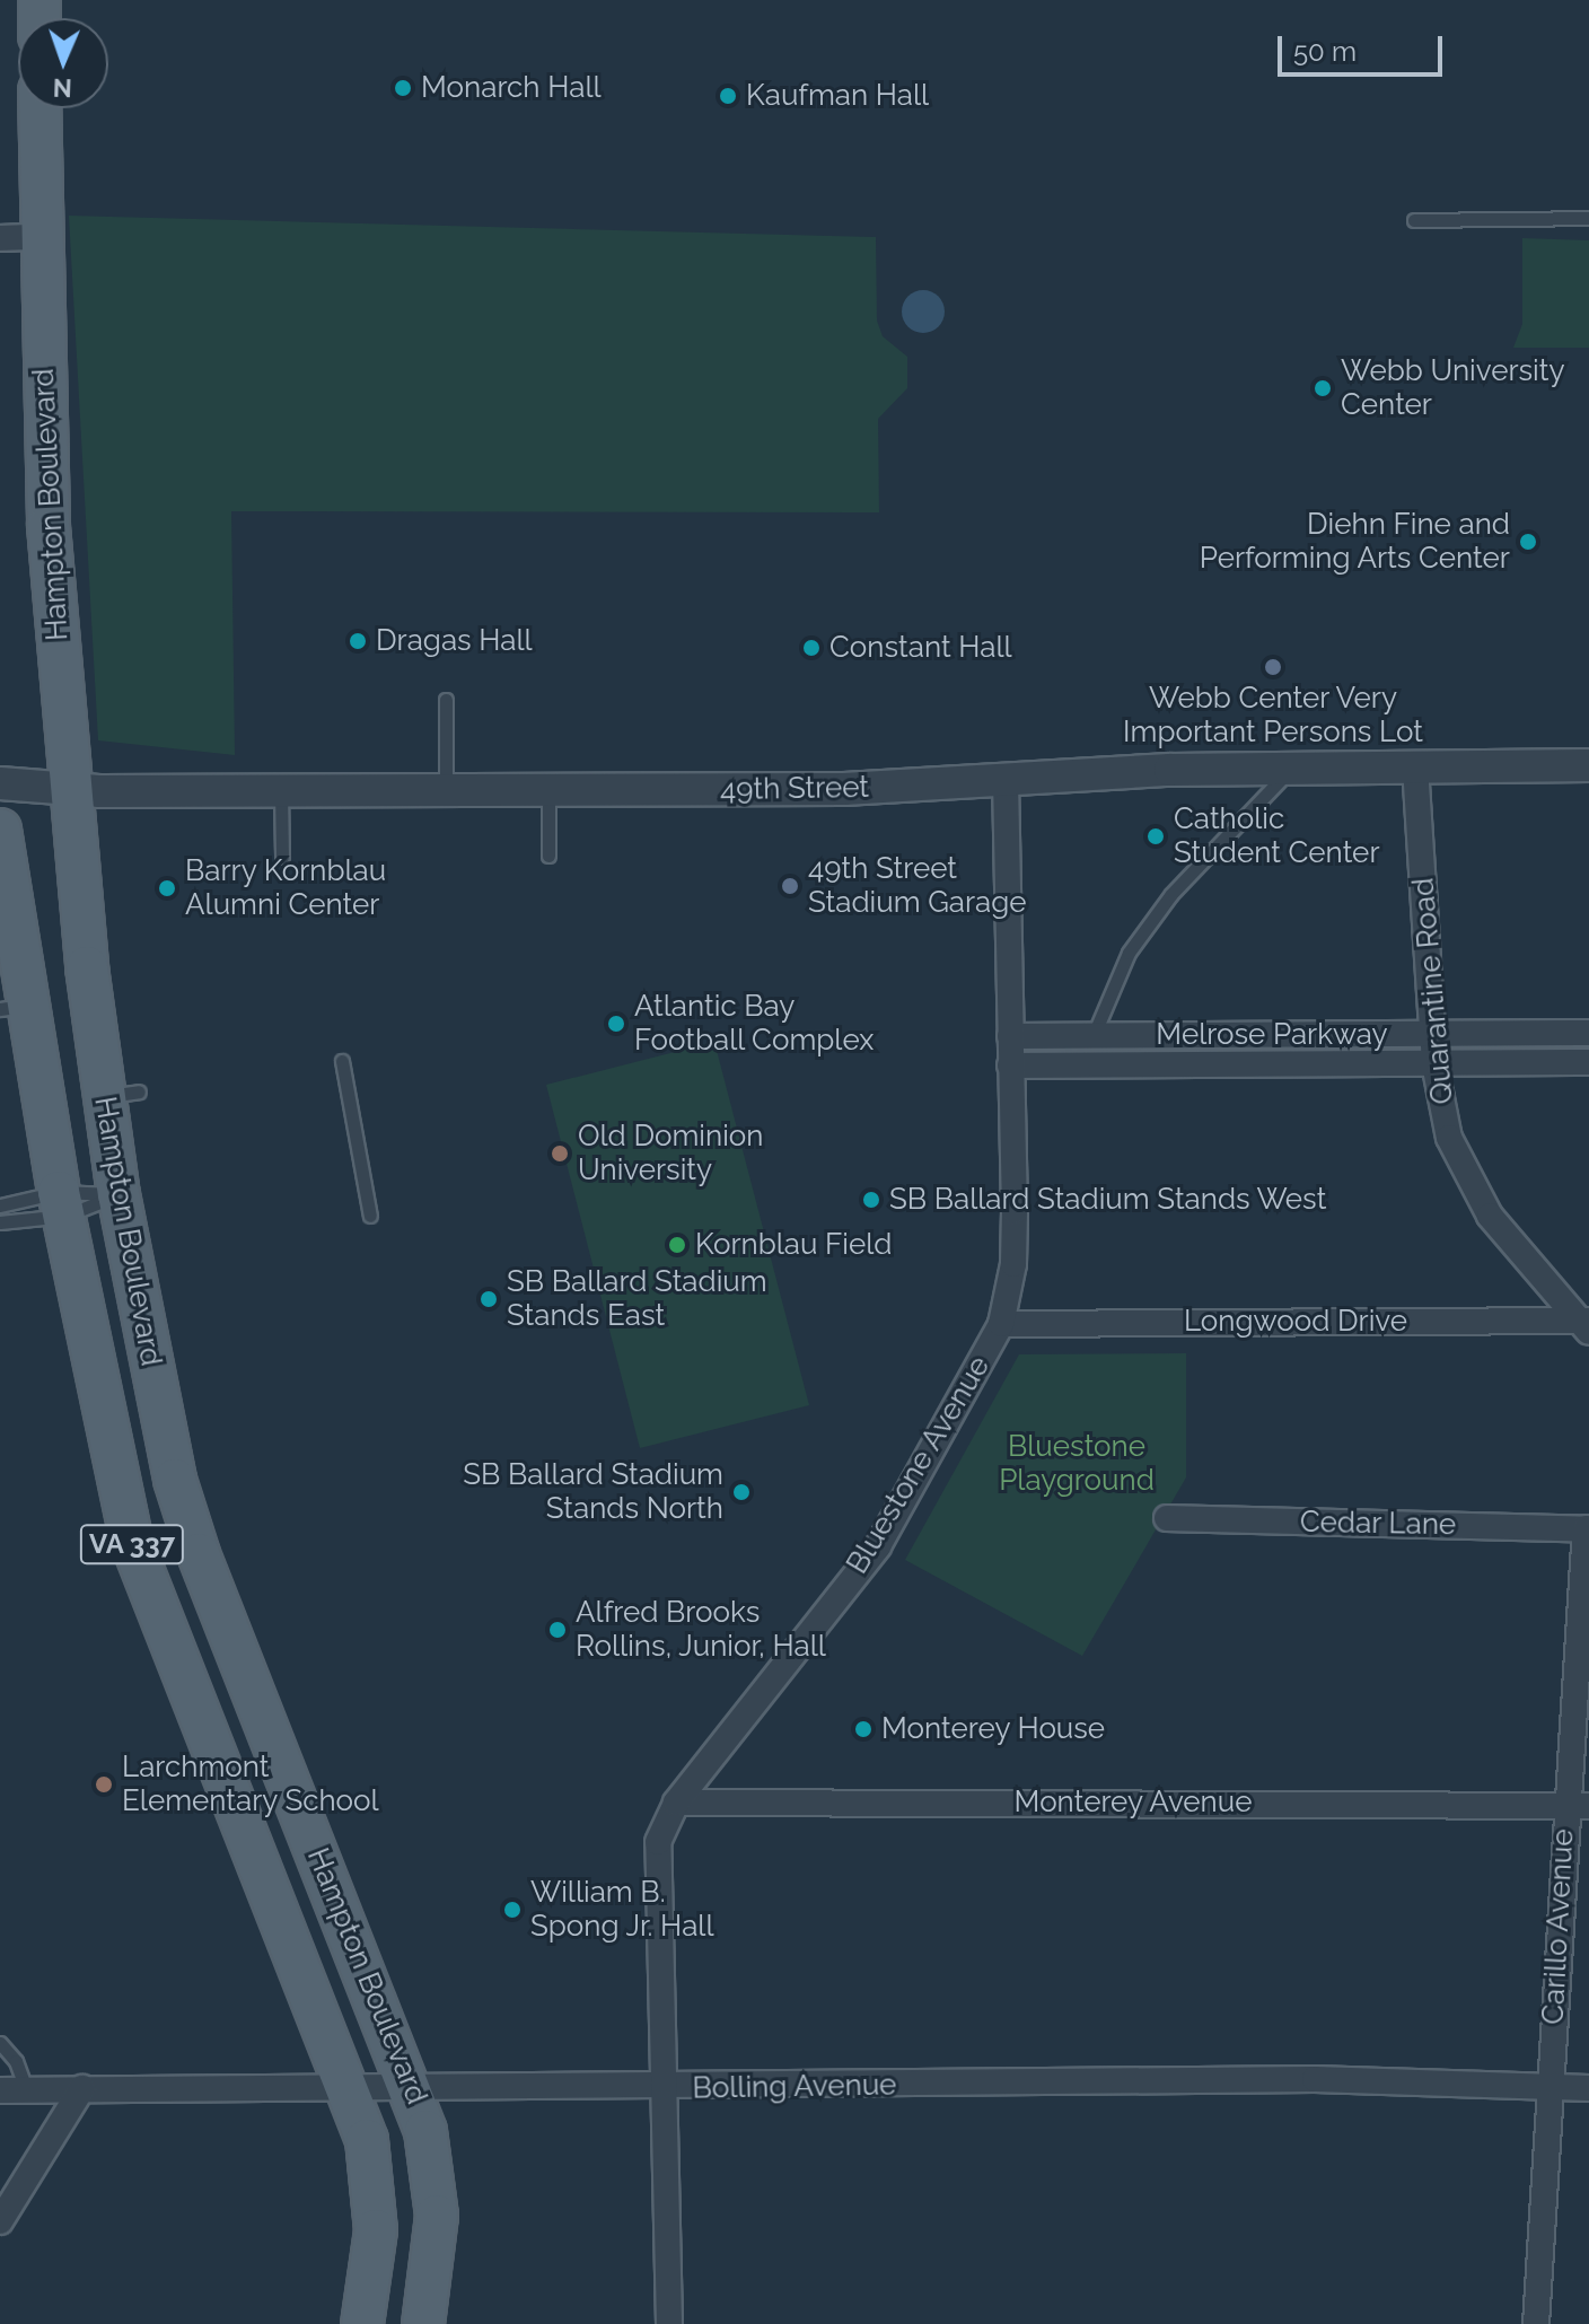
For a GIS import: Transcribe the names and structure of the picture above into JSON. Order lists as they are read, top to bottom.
{
  "streets": {
    "main road": ["Hampton Boulevard", "VA 337"],
    "street": [
      "49th Street",
      "Quarantine Road",
      "Melrose Parkway",
      "Longwood Drive",
      "Bluestone Avenue",
      "Cedar Lane",
      "Monterey Avenue",
      "Carillo Avenue",
      "Bolling Avenue"
    ]
  },
  "crossings": [
    ["Hampton Boulevard", "49th Street"],
    ["Hampton Boulevard", "Bolling Avenue"],
    ["49th Street", "Quarantine Road"],
    ["49th Street", "Bluestone Avenue"],
    ["Quarantine Road", "Melrose Parkway"],
    ["Quarantine Road", "Longwood Drive"],
    ["Melrose Parkway", "Bluestone Avenue"],
    ["Longwood Drive", "Bluestone Avenue"],
    ["Bluestone Avenue", "Monterey Avenue"],
    ["Bluestone Avenue", "Bolling Avenue"],
    ["Cedar Lane", "Carillo Avenue"],
    ["Monterey Avenue", "Carillo Avenue"],
    ["Carillo Avenue", "Bolling Avenue"]
  ],
  "parks": ["Bluestone Playground"],
  "places": [
    "Monarch Hall",
    "Kaufman Hall",
    "Webb University Center",
    "Diehn Fine and Performing Arts Center",
    "Dragas Hall",
    "Constant Hall",
    "Webb Center Very Important Persons Lot",
    "Catholic Student Center",
    "49th Street Stadium Garage",
    "Barry Kornblau Alumni Center",
    "Atlantic Bay Football Complex",
    "Old Dominion University",
    "SB Ballard Stadium Stands West",
    "Kornblau Field",
    "SB Ballard Stadium Stands East",
    "SB Ballard Stadium Stands North",
    "Alfred Brooks Rollins, Junior, Hall",
    "Monterey House",
    "Larchmont Elementary School",
    "William B. Spong Jr. Hall"
  ],
  "scale_bar": "50 m",
  "north": "bottom"
}
